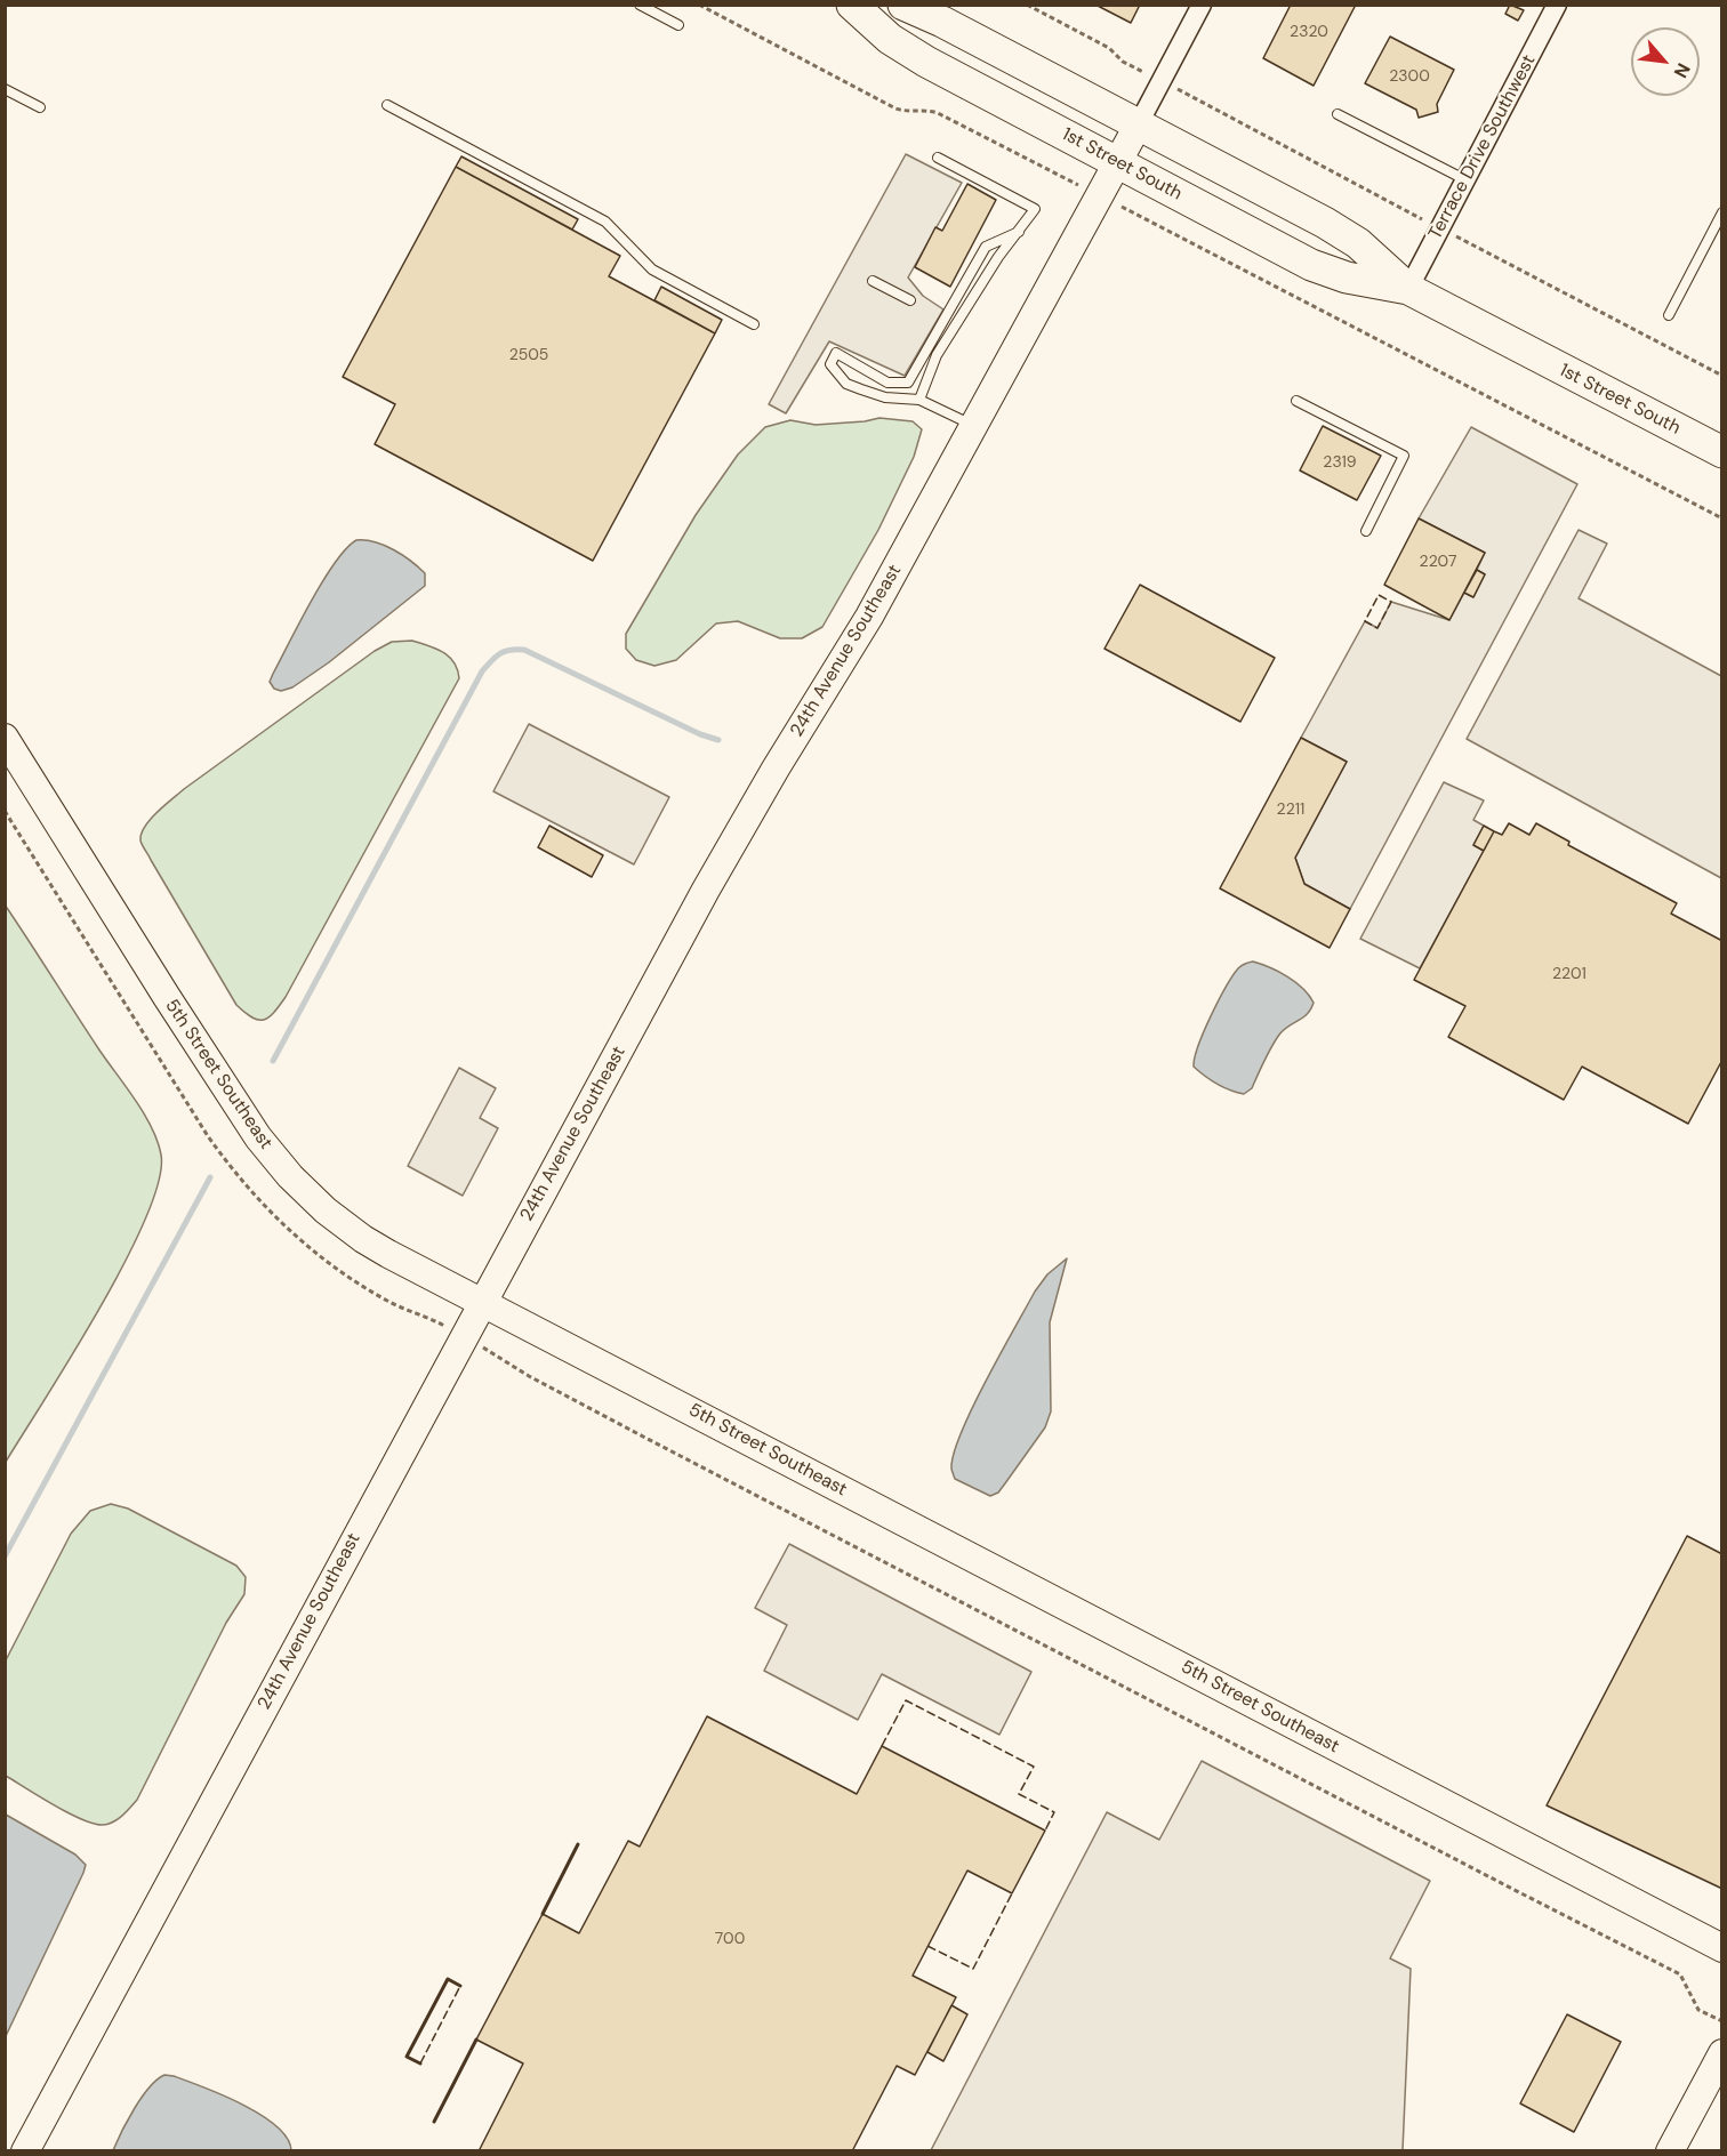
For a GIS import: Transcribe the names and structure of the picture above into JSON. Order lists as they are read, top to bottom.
{
  "streets": {
    "main road": ["1st Street South"],
    "street": ["Terrace Drive Southwest", "24th Avenue Southeast", "5th Street Southeast"]
  },
  "crossings": [
    ["Terrace Drive Southwest", "1st Street South"],
    ["1st Street South", "24th Avenue Southeast"],
    ["24th Avenue Southeast", "5th Street Southeast"]
  ],
  "house_numbers": [
    "2320",
    "2300",
    "2505",
    "2319",
    "2207",
    "2211",
    "2201",
    "700"
  ],
  "north": "bottom right"
}
